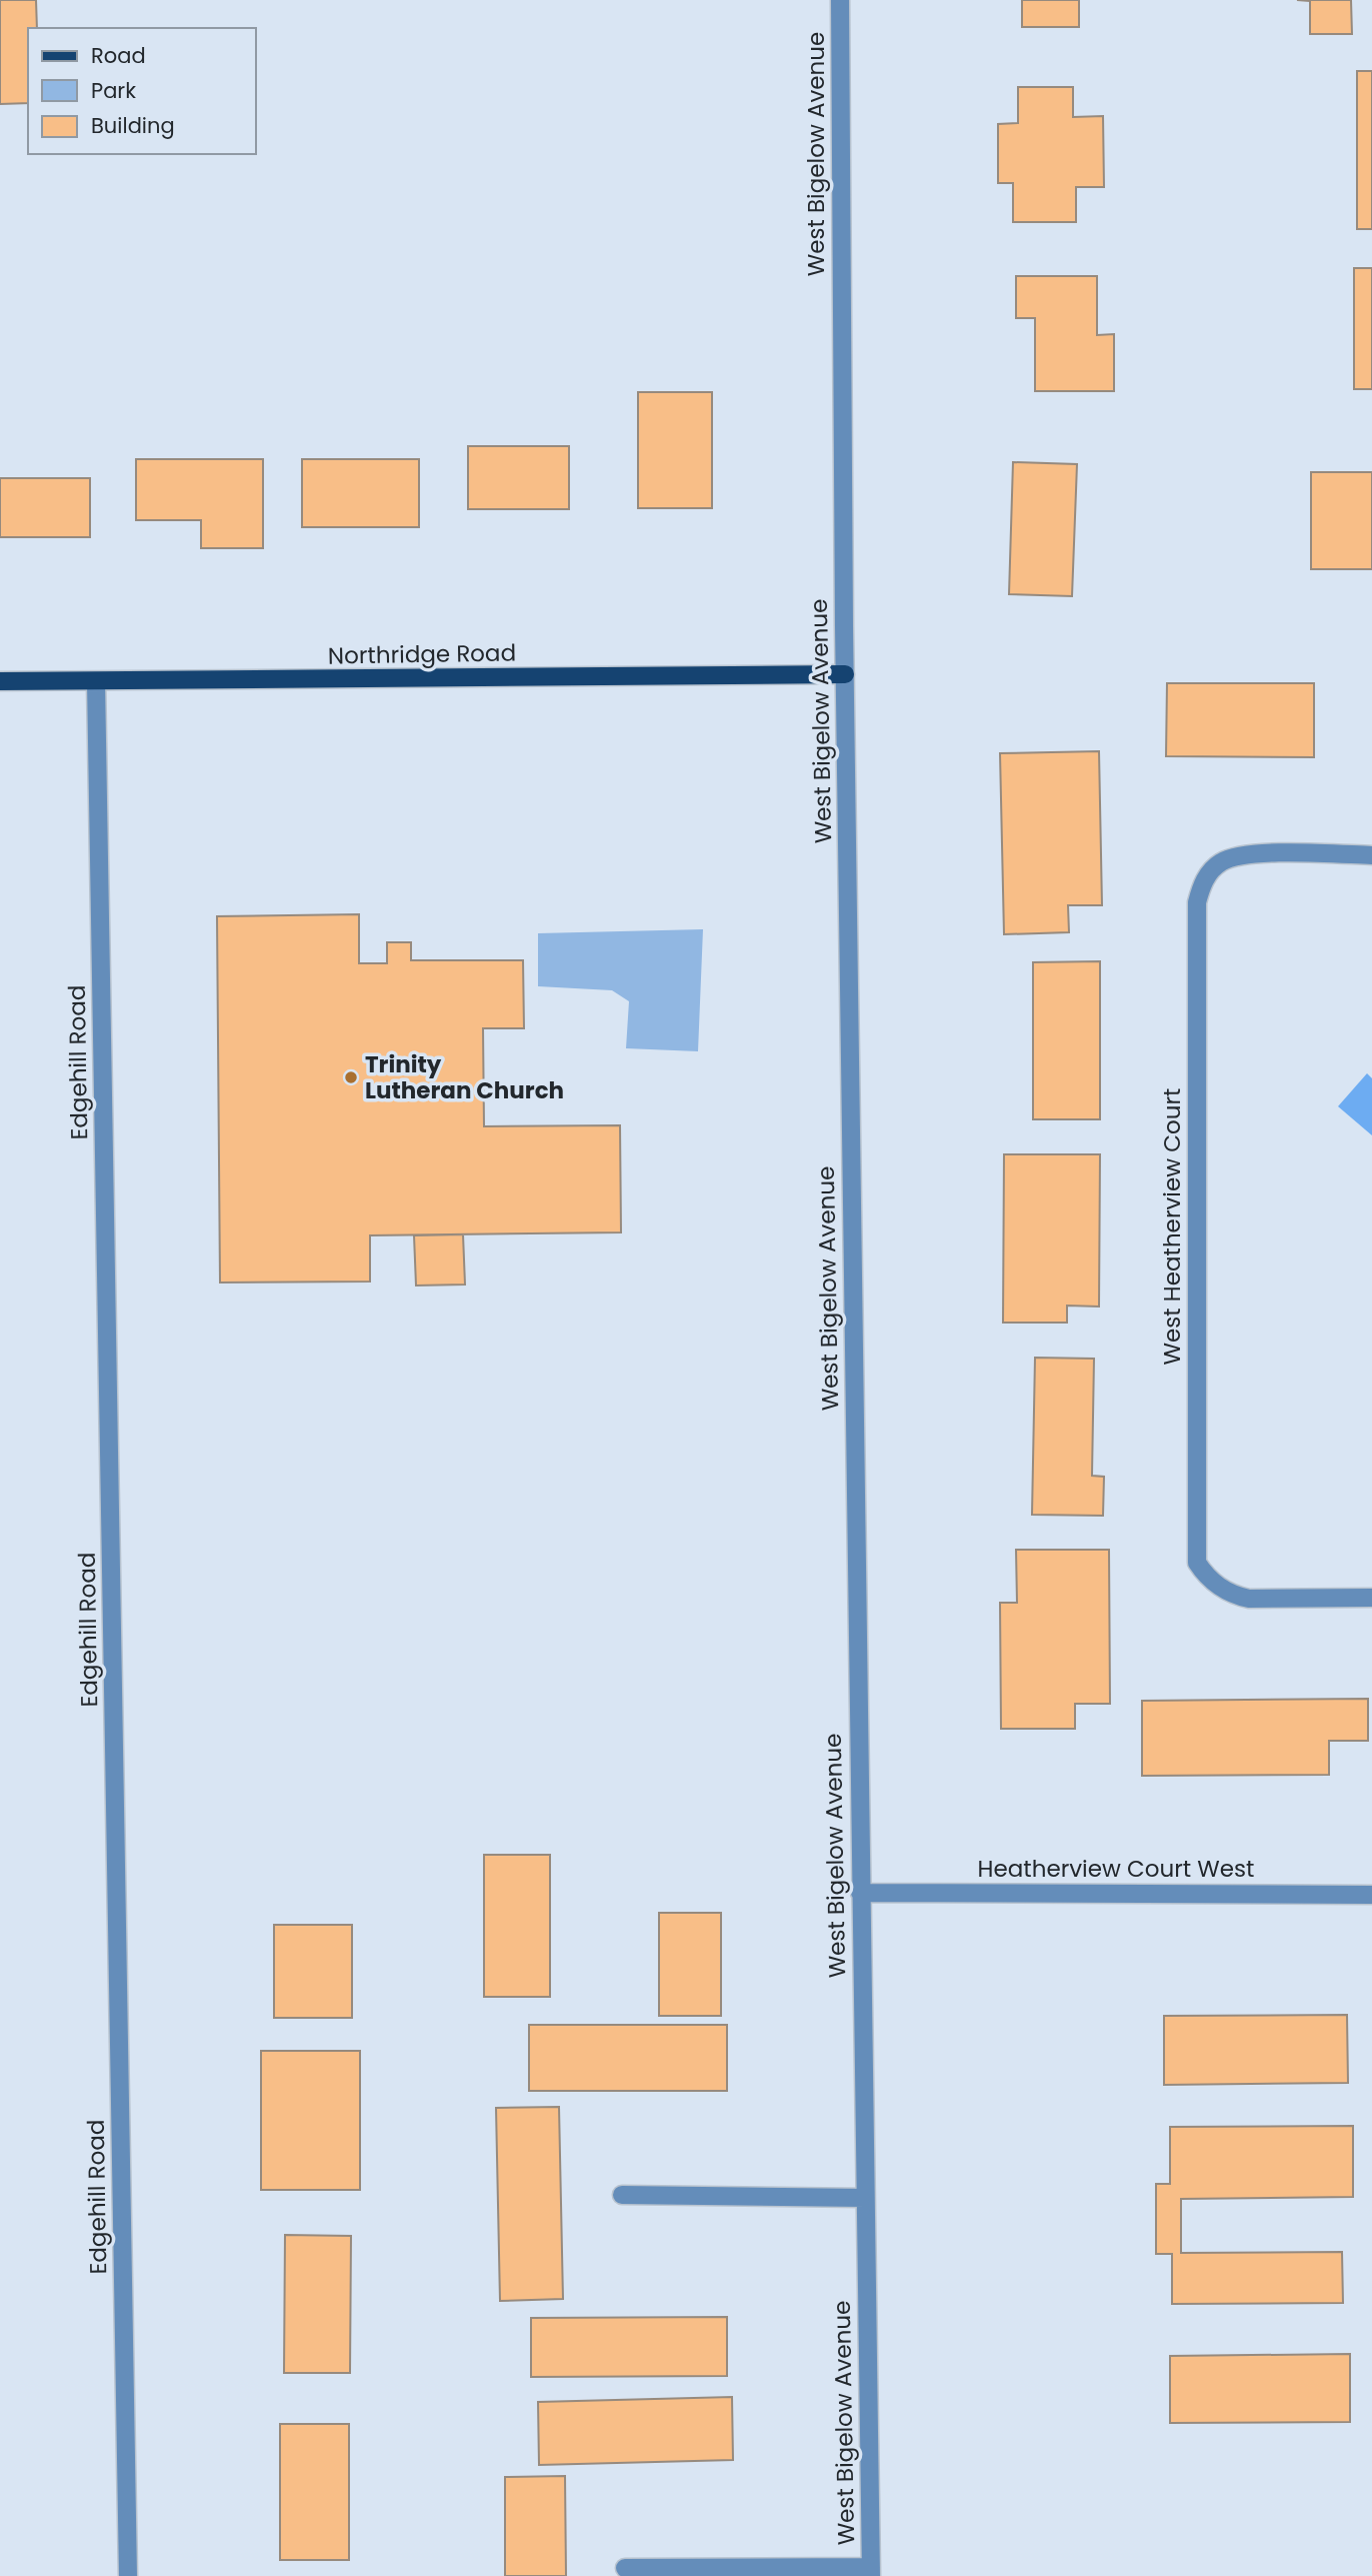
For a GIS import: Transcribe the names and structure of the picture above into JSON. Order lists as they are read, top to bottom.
{
  "streets": {
    "main road": ["Northridge Road"],
    "street": [
      "West Bigelow Avenue",
      "Edgehill Road",
      "West Heatherview Court",
      "Heatherview Court West"
    ]
  },
  "crossings": [
    ["West Bigelow Avenue", "Northridge Road"],
    ["West Bigelow Avenue", "Heatherview Court West"],
    ["Northridge Road", "Edgehill Road"]
  ],
  "places": ["Trinity Lutheran Church"],
  "legend": ["Road", "Park", "Building"]
}
